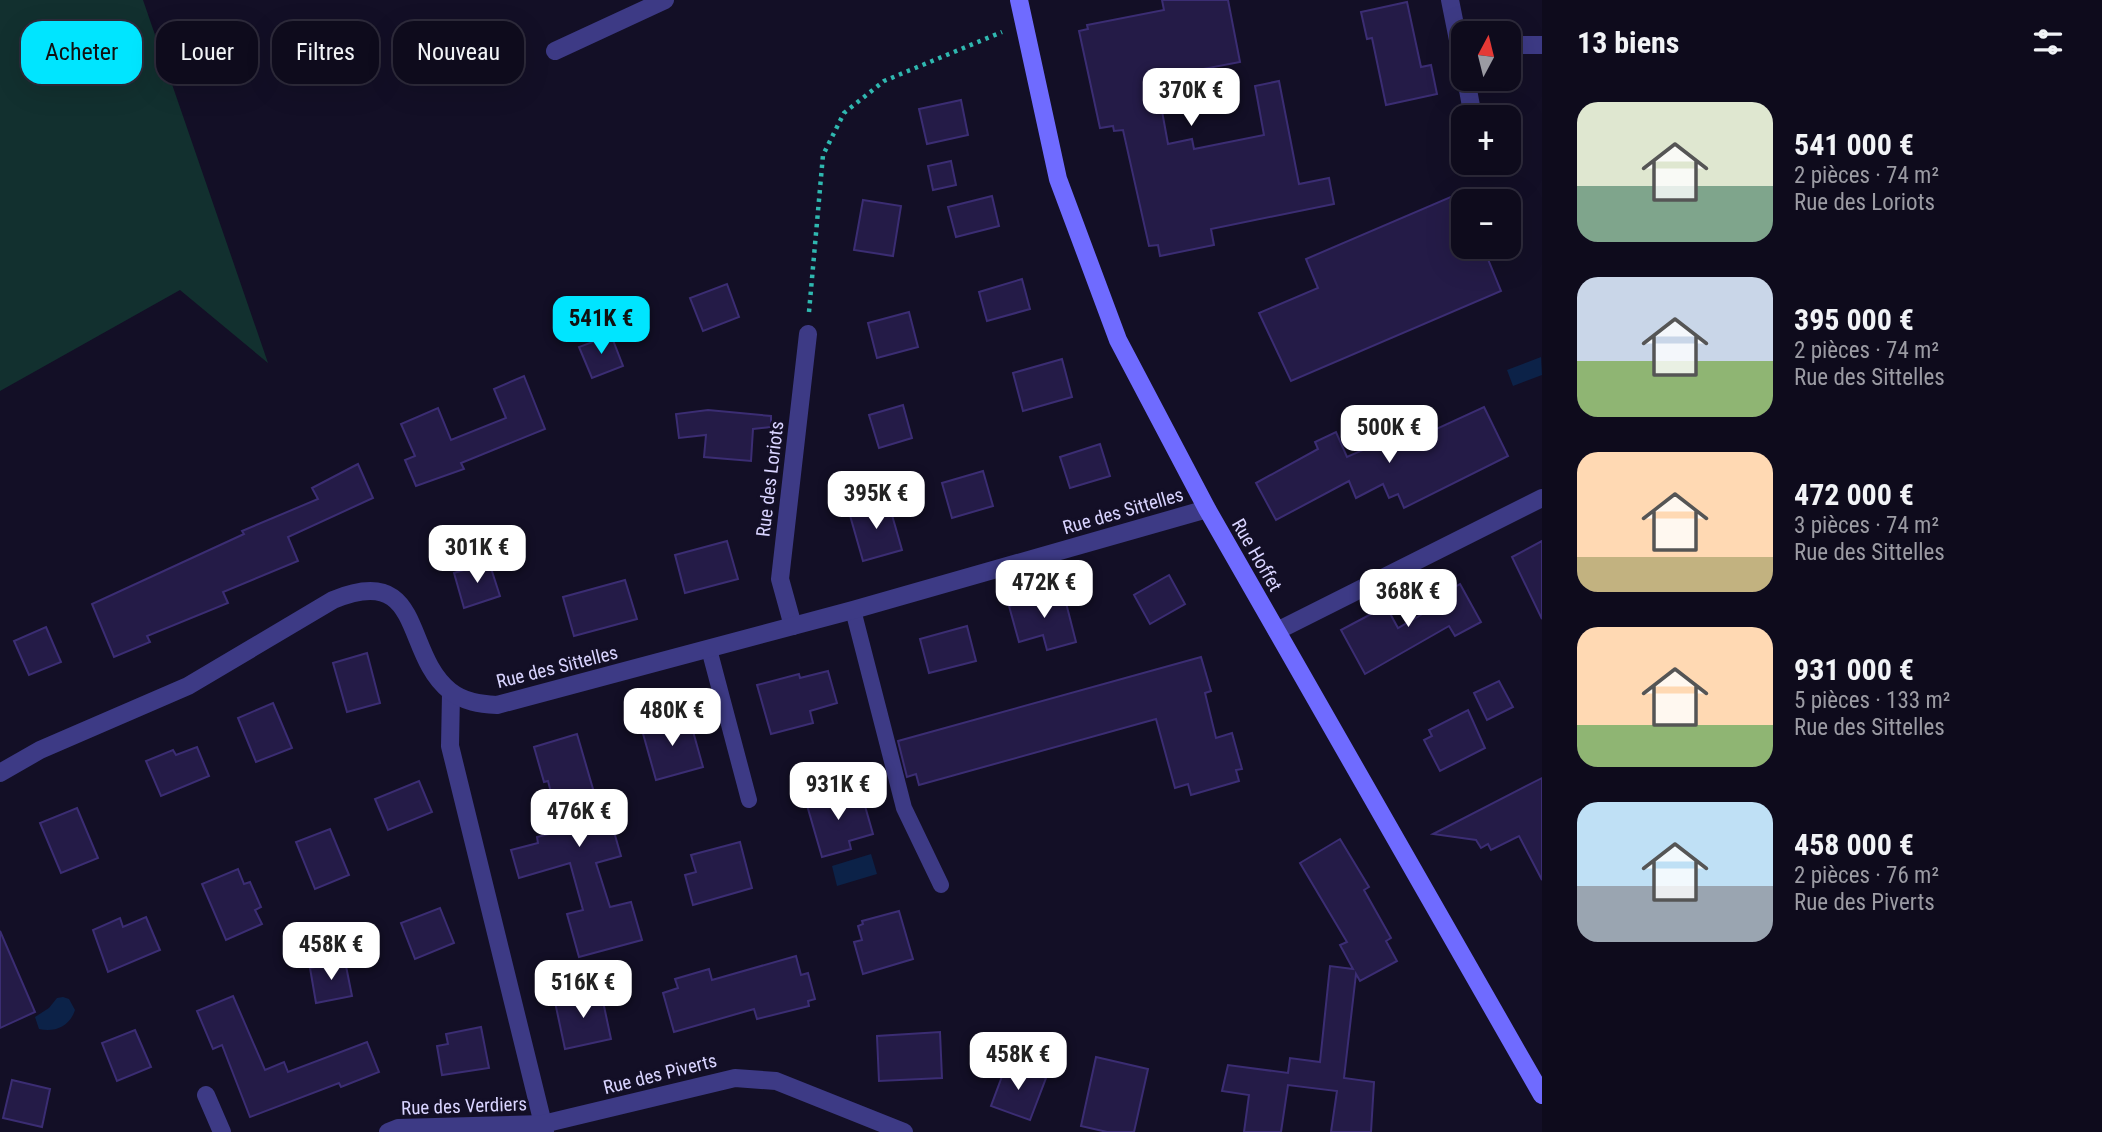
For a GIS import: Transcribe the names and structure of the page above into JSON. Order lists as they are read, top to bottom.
{
  "streets": {
    "main road": ["Rue Hoffet"],
    "street": [
      "Rue des Loriots",
      "Rue des Sittelles",
      "Rue des Piverts",
      "Rue des Verdiers"
    ]
  },
  "crossings": [
    ["Rue des Loriots", "Rue des Sittelles"],
    ["Rue des Sittelles", "Rue Hoffet"],
    ["Rue des Piverts", "Rue des Verdiers"]
  ],
  "north": "top",
  "page": {
    "heading": "13 biens",
    "map_buttons": ["+", "−"],
    "chip": [
      "Acheter",
      "Louer",
      "Filtres",
      "Nouveau"
    ],
    "price": [
      "370K €",
      "541K €",
      "500K €",
      "395K €",
      "301K €",
      "472K €",
      "368K €",
      "480K €",
      "931K €",
      "476K €",
      "458K €",
      "516K €",
      "458K €"
    ],
    "list": [
      {
        "name": "541 000 €",
        "note": "2 pièces · 74 m² · Rue des Loriots"
      },
      {
        "name": "395 000 €",
        "note": "2 pièces · 74 m² · Rue des Sittelles"
      },
      {
        "name": "472 000 €",
        "note": "3 pièces · 74 m² · Rue des Sittelles"
      },
      {
        "name": "931 000 €",
        "note": "5 pièces · 133 m² · Rue des Sittelles"
      },
      {
        "name": "458 000 €",
        "note": "2 pièces · 76 m² · Rue des Piverts"
      }
    ]
  }
}
